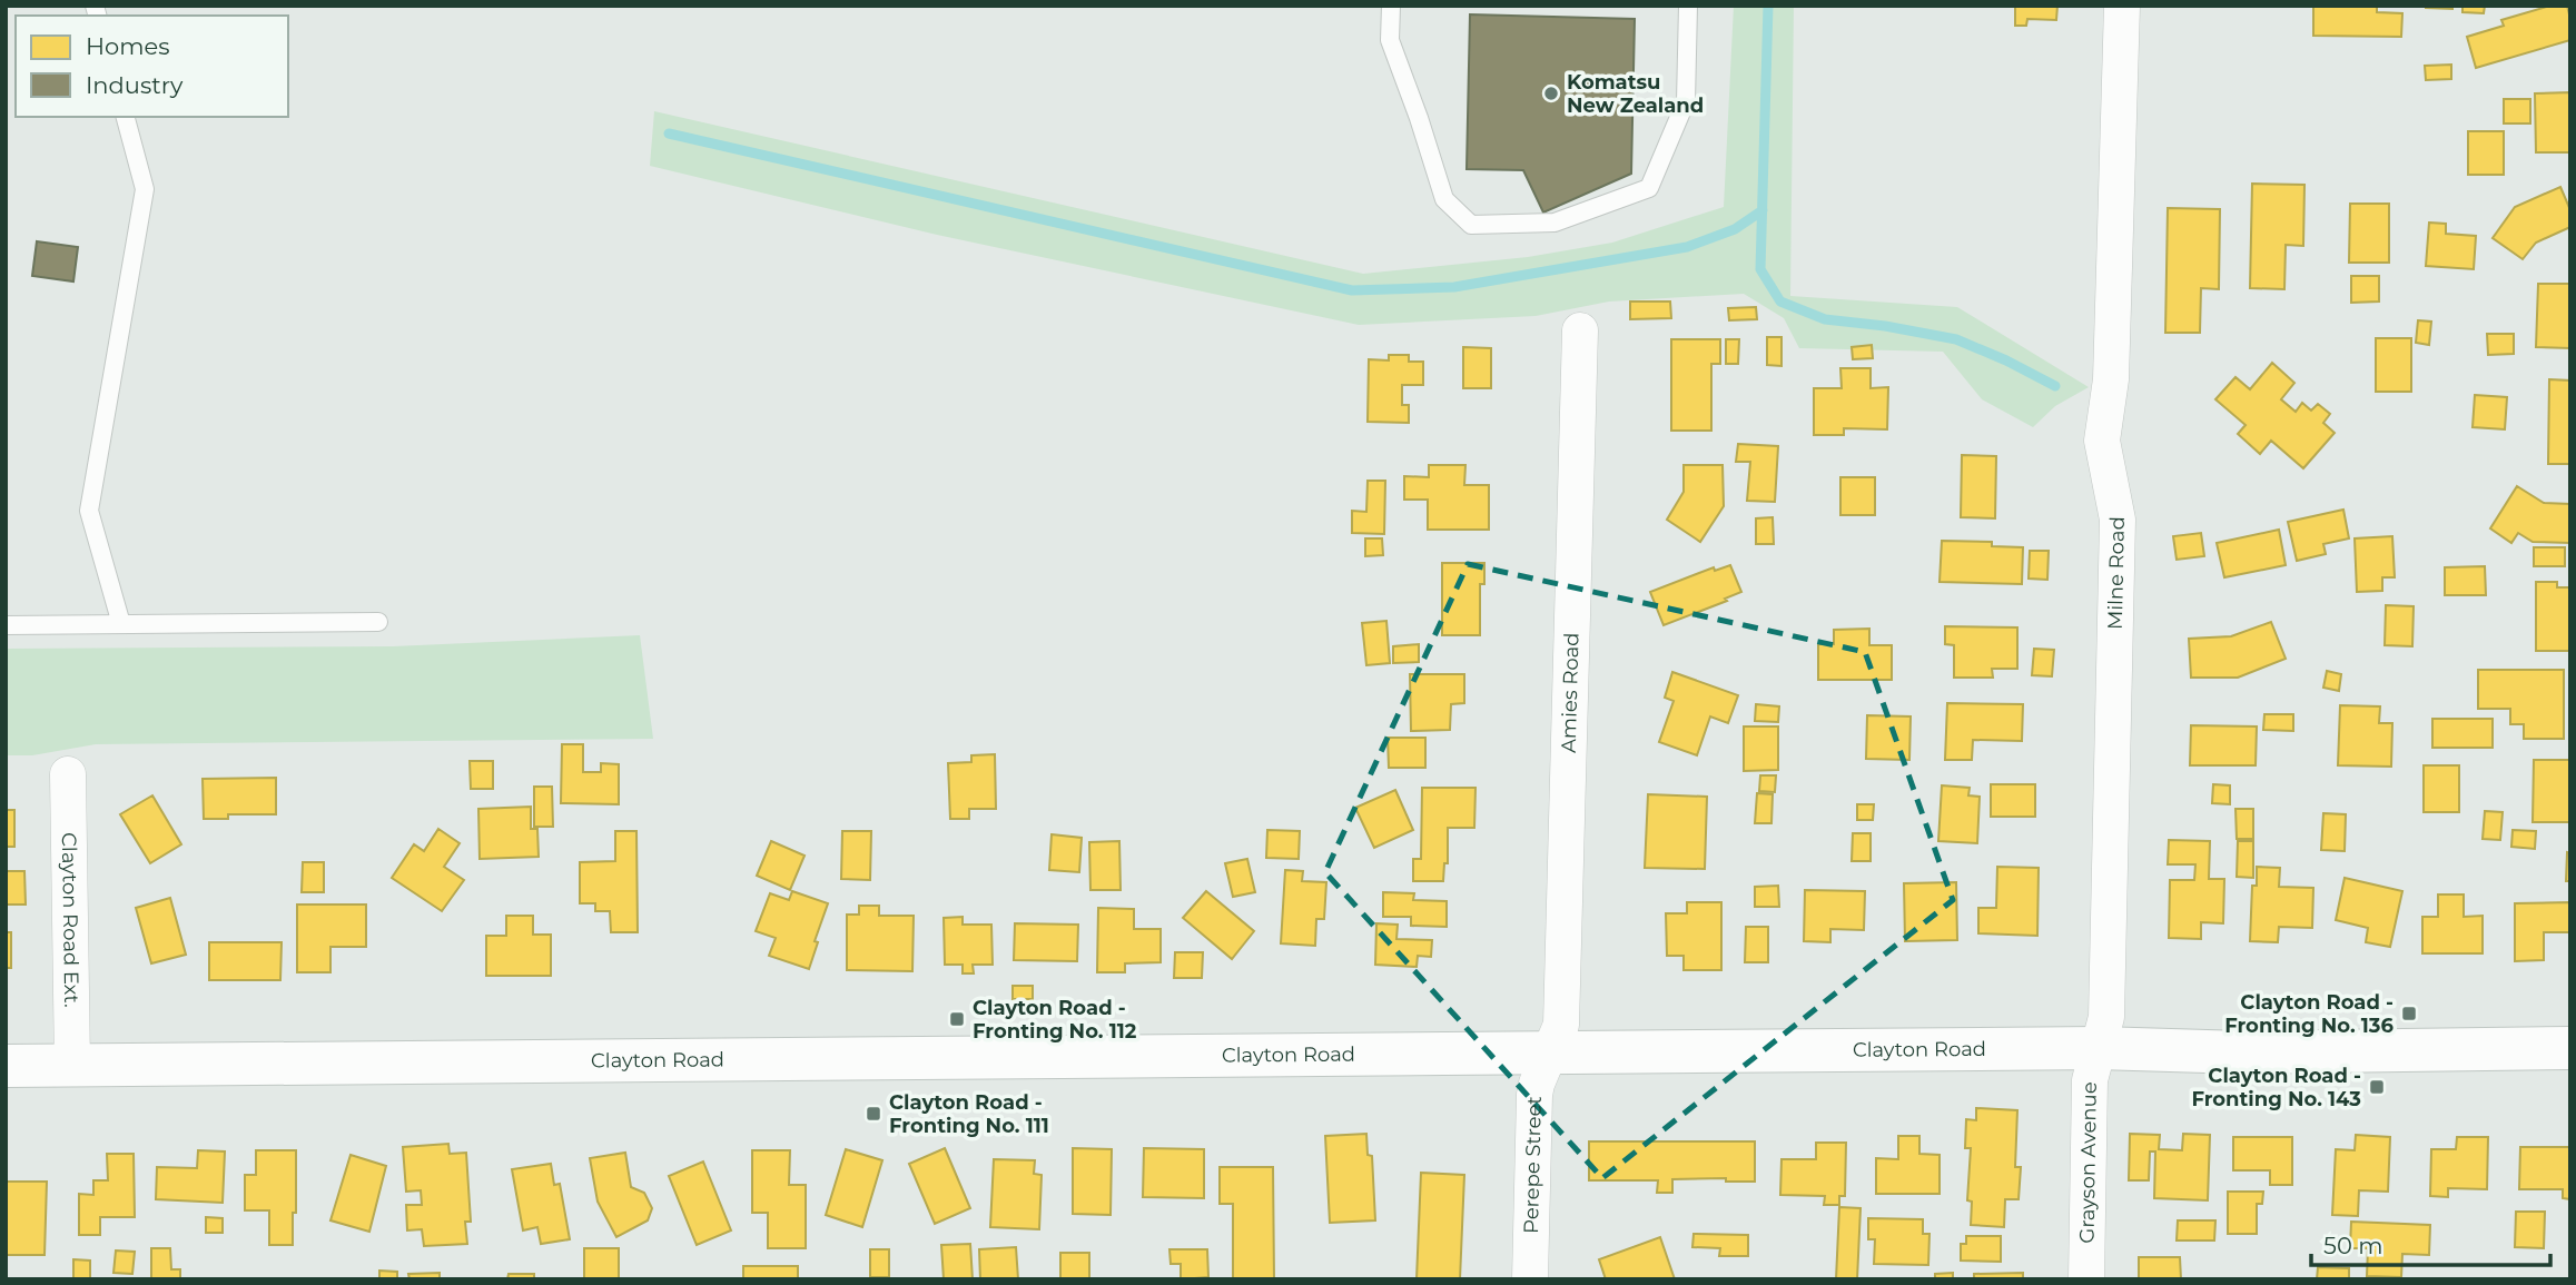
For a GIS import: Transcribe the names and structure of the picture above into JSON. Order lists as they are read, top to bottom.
{
  "streets": {
    "main road": ["Clayton Road"],
    "street": [
      "Milne Road",
      "Amies Road",
      "Clayton Road Ext.",
      "Grayson Avenue",
      "Perepe Street"
    ]
  },
  "crossings": [
    ["Milne Road", "Clayton Road"],
    ["Milne Road", "Grayson Avenue"],
    ["Amies Road", "Clayton Road"],
    ["Amies Road", "Perepe Street"],
    ["Clayton Road Ext.", "Clayton Road"],
    ["Clayton Road", "Grayson Avenue"],
    ["Clayton Road", "Perepe Street"]
  ],
  "places": {
    "other": ["Komatsu New Zealand"],
    "transit": [
      "Clayton Road - Fronting No. 136",
      "Clayton Road - Fronting No. 112",
      "Clayton Road - Fronting No. 143",
      "Clayton Road - Fronting No. 111"
    ]
  },
  "legend": ["Homes", "Industry"],
  "scale_bar": "50 m"
}
